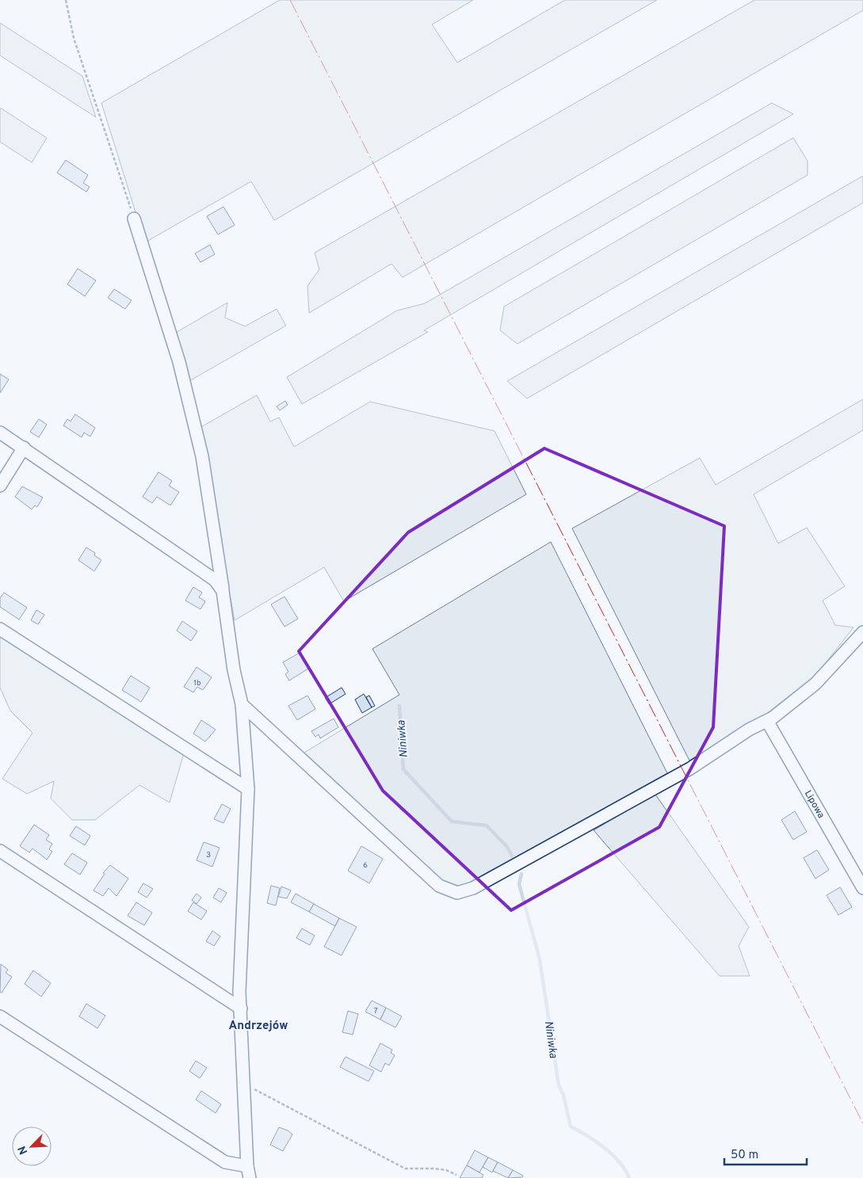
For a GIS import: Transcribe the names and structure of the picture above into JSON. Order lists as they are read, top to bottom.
{
  "streets": {
    "street": ["Lipowa"]
  },
  "districts": ["Andrzejów"],
  "water": ["Niniwka"],
  "house_numbers": [
    "1b",
    "3",
    "6",
    "7"
  ],
  "scale_bar": "50 m",
  "north": "bottom left"
}
